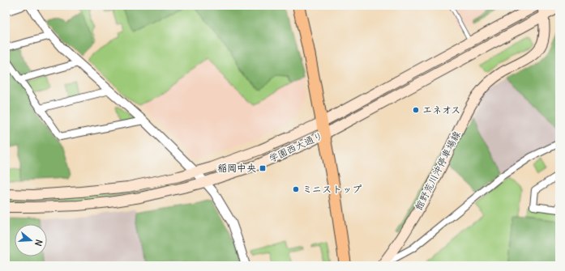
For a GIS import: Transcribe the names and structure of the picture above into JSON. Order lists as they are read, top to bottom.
{
  "streets": {
    "main road": ["学園西大通り", "館野荒川沖停車場線"]
  },
  "crossings": [
    ["学園西大通り", "館野荒川沖停車場線"]
  ],
  "places": {
    "other": ["エネオス", "ミニストップ"],
    "transit": ["稲岡中央"]
  },
  "north": "right"
}
